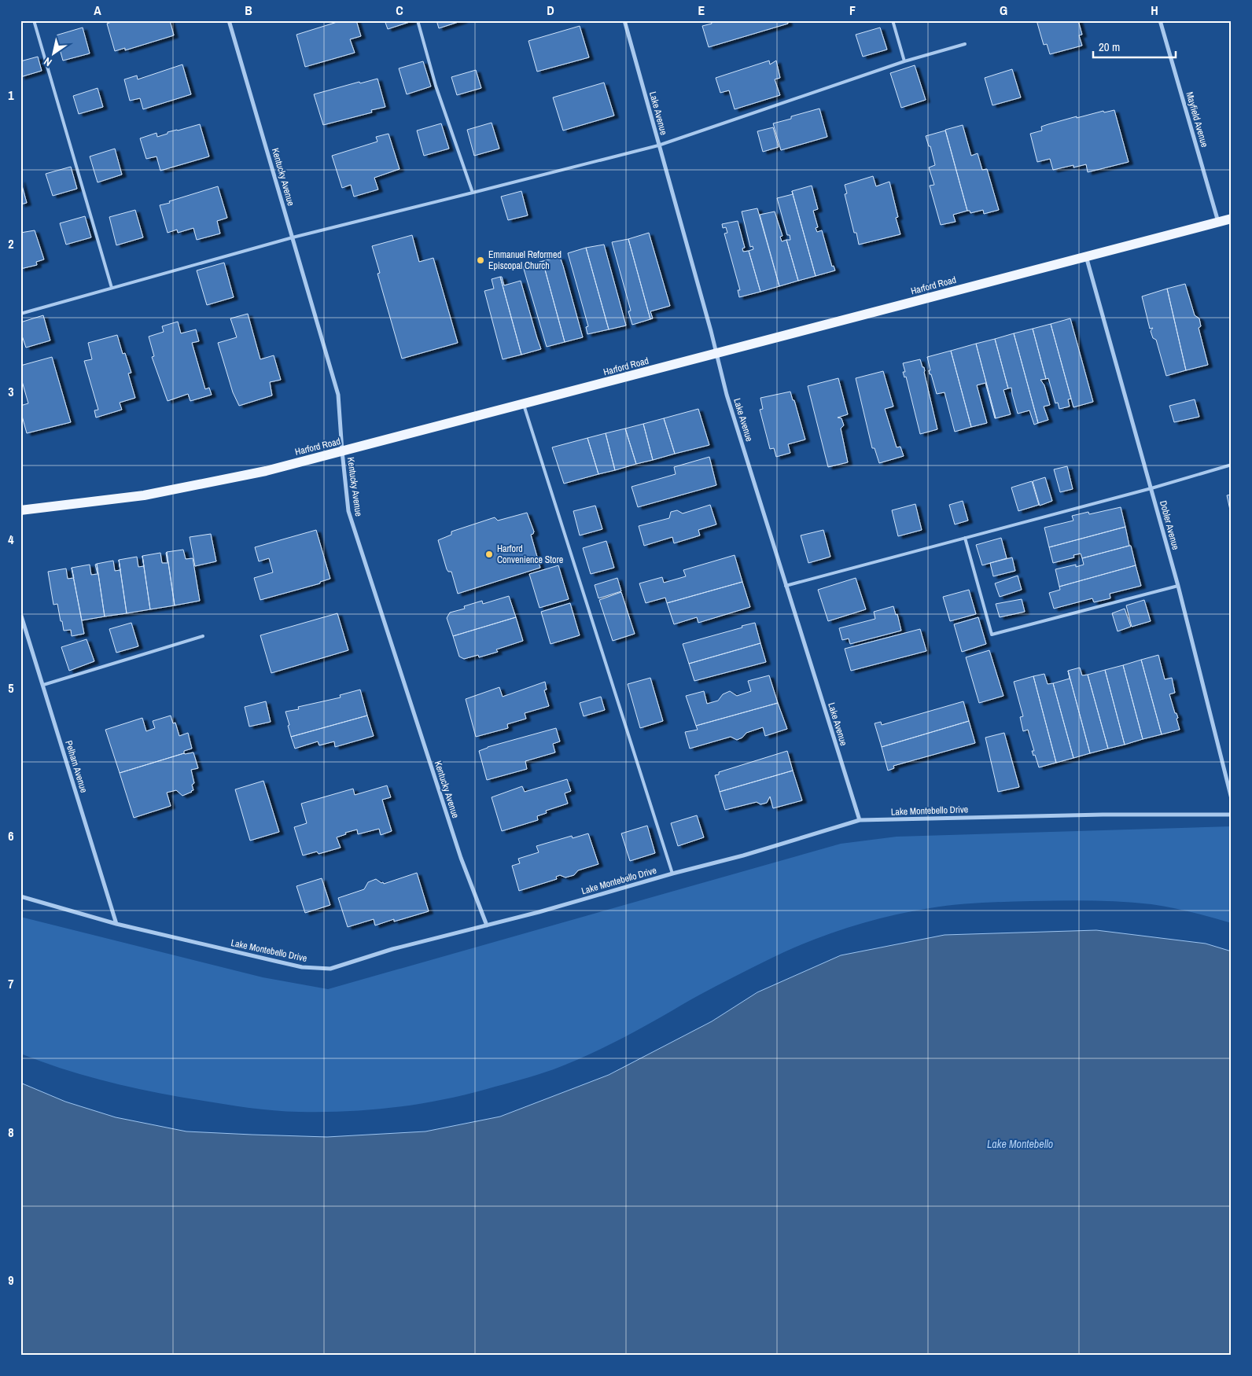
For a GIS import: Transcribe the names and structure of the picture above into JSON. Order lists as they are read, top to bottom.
{
  "streets": {
    "main road": ["Harford Road"],
    "street": [
      "Lake Avenue",
      "Mayfield Avenue",
      "Kentucky Avenue",
      "Dobler Avenue",
      "Pelham Avenue",
      "Lake Montebello Drive"
    ]
  },
  "crossings": [
    ["Lake Avenue", "Harford Road"],
    ["Lake Avenue", "Lake Montebello Drive"],
    ["Mayfield Avenue", "Harford Road"],
    ["Kentucky Avenue", "Harford Road"],
    ["Kentucky Avenue", "Lake Montebello Drive"],
    ["Harford Road", "Dobler Avenue"],
    ["Pelham Avenue", "Lake Montebello Drive"]
  ],
  "water": ["Lake Montebello"],
  "places": ["Emmanuel Reformed Episcopal Church", "Harford Convenience Store"],
  "scale_bar": "20 m",
  "north": "bottom left",
  "grid": {
    "columns": [
      "A",
      "B",
      "C",
      "D",
      "E",
      "F",
      "G",
      "H"
    ],
    "rows": [
      "1",
      "2",
      "3",
      "4",
      "5",
      "6",
      "7",
      "8",
      "9"
    ]
  }
}
